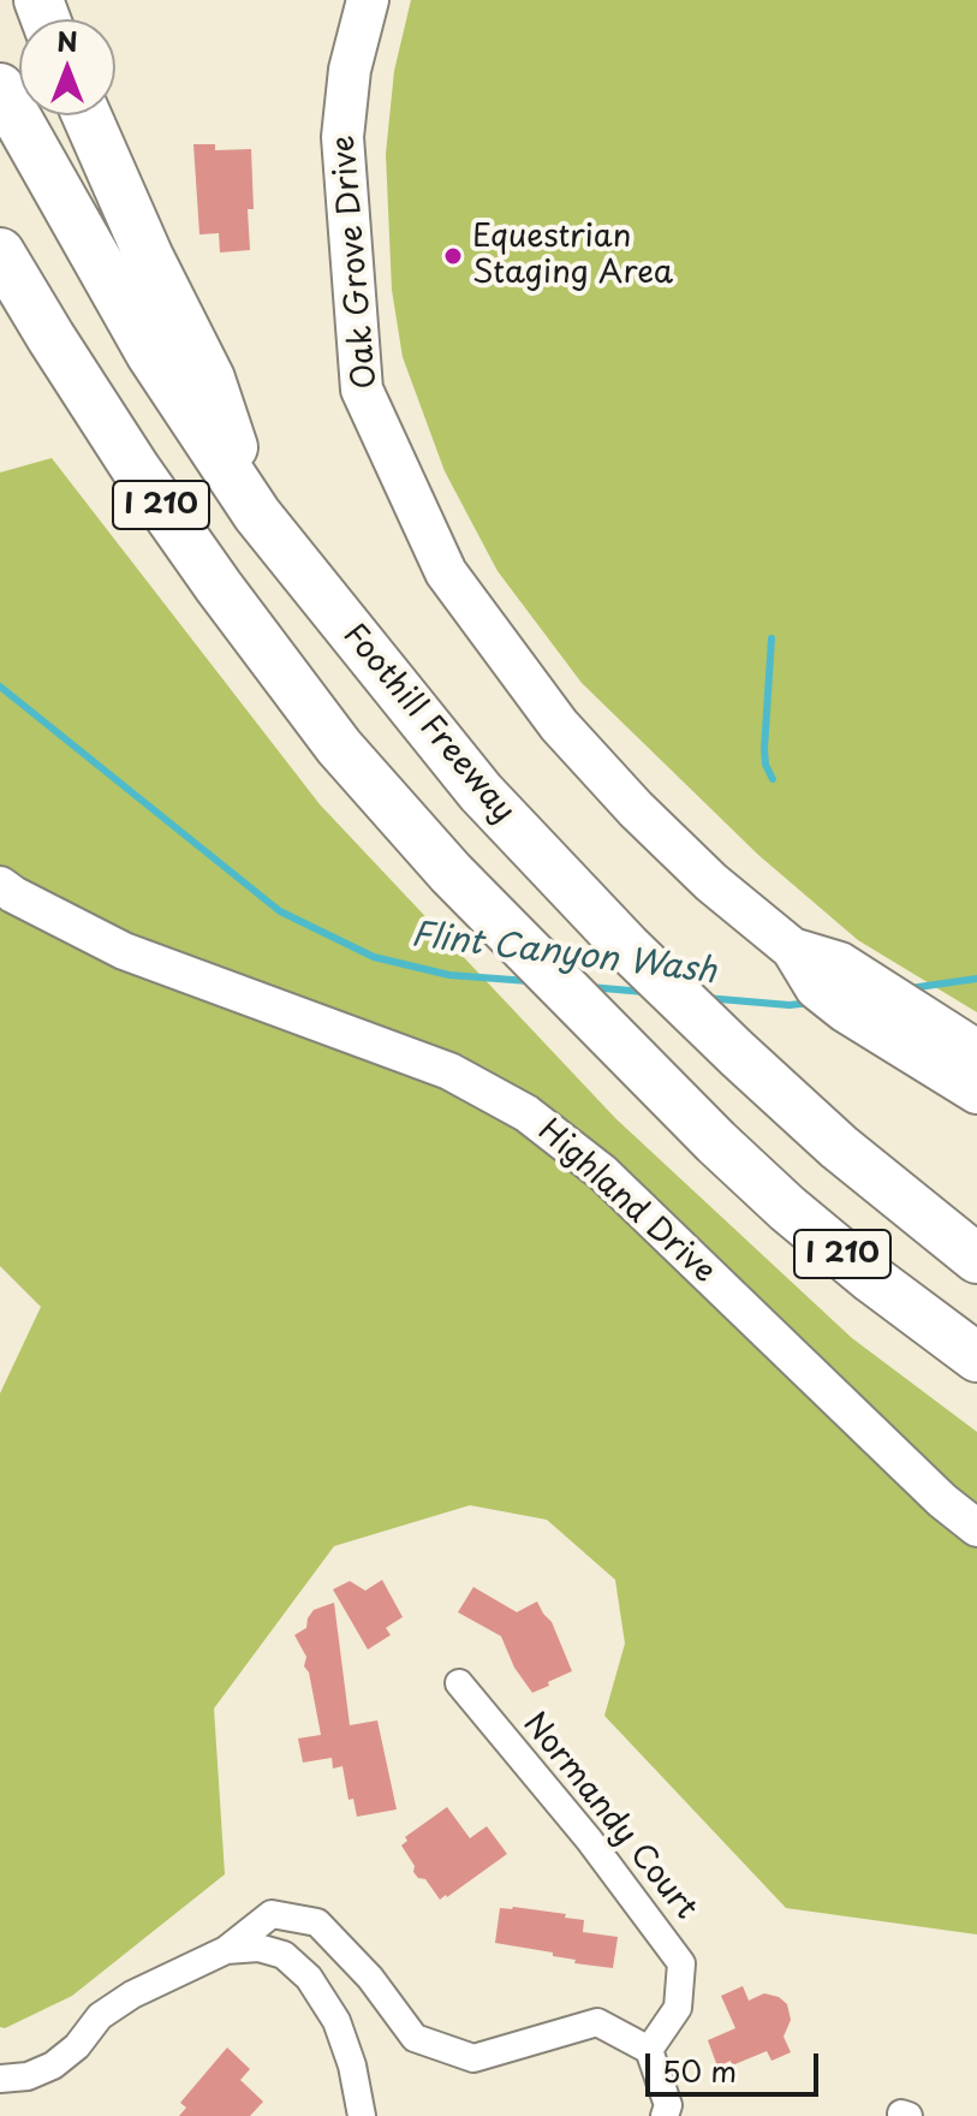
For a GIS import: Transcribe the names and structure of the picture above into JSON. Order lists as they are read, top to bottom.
{
  "streets": {
    "highway": ["I 210", "Foothill Freeway"],
    "main road": ["Oak Grove Drive"],
    "street": ["Highland Drive", "Normandy Court"]
  },
  "water": ["Flint Canyon Wash"],
  "places": ["Equestrian Staging Area"],
  "scale_bar": "50 m",
  "north": "top"
}
